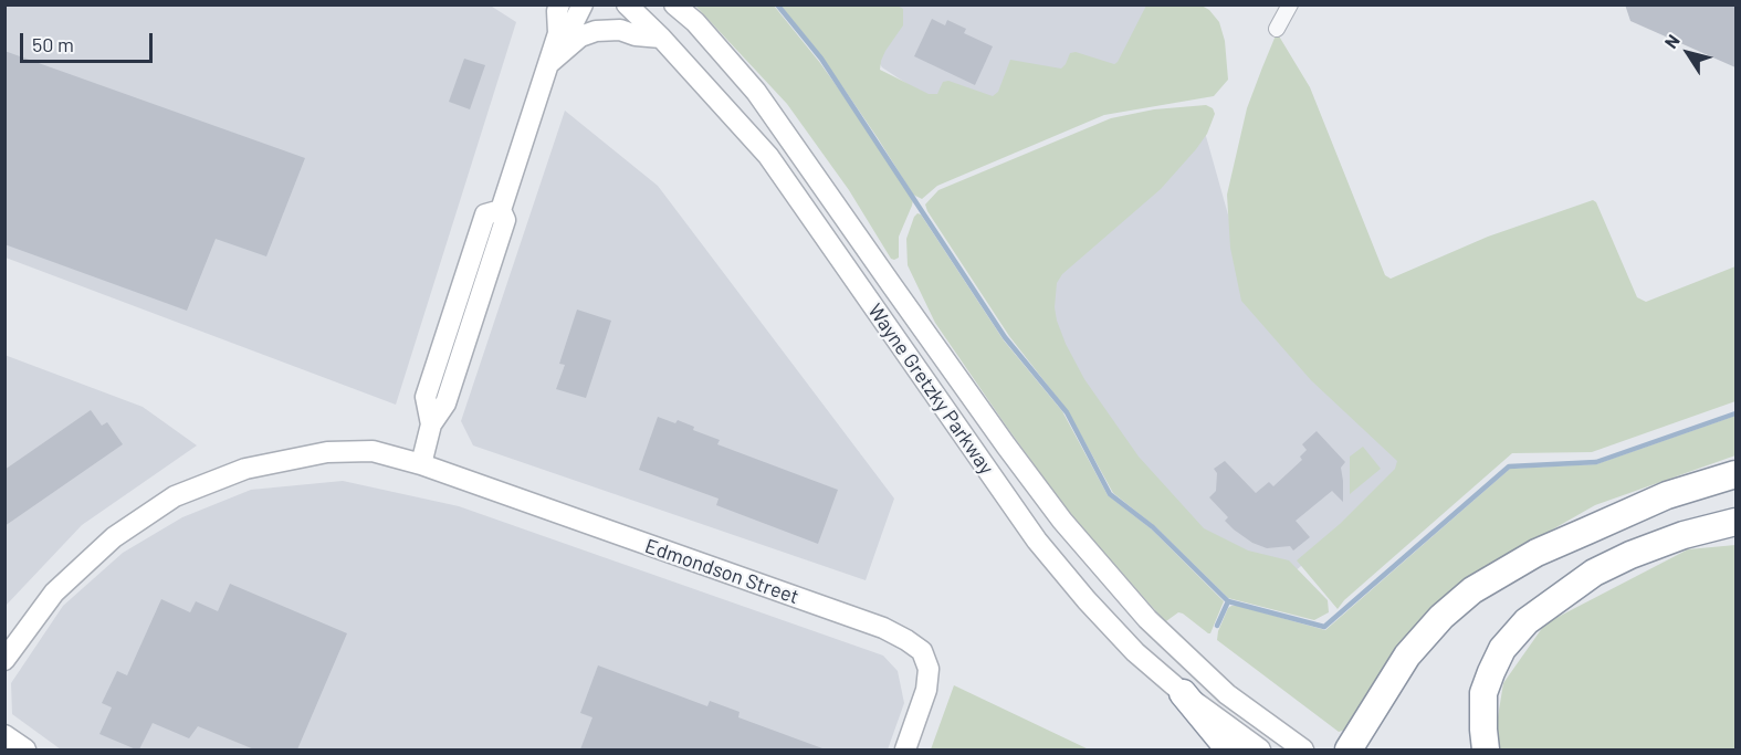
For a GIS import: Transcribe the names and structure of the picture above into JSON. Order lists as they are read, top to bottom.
{
  "streets": {
    "main road": ["Wayne Gretzky Parkway", "Edmondson Street"]
  },
  "scale_bar": "50 m",
  "north": "top left"
}
